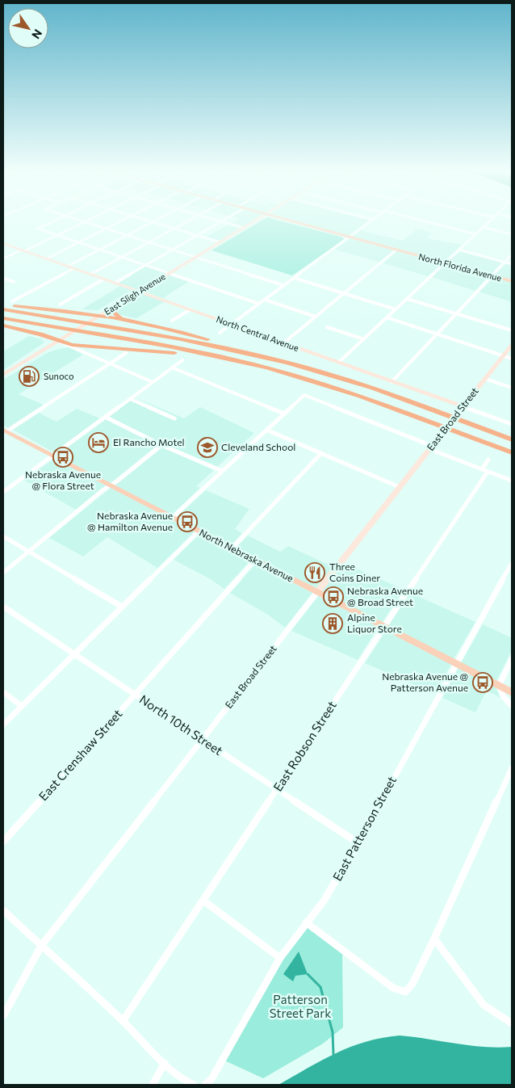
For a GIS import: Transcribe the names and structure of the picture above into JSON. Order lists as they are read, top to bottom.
{
  "streets": {
    "main road": ["North Florida Avenue", "North Nebraska Avenue"],
    "street": [
      "East Sligh Avenue",
      "North Central Avenue",
      "East Broad Street",
      "North 10th Street",
      "East Robson Street",
      "East Crenshaw Street",
      "East Patterson Street"
    ]
  },
  "crossings": [
    ["East Sligh Avenue", "North Central Avenue"],
    ["North Central Avenue", "East Broad Street"],
    ["East Broad Street", "North Nebraska Avenue"],
    ["East Broad Street", "North 10th Street"],
    ["North Nebraska Avenue", "East Robson Street"],
    ["North Nebraska Avenue", "East Crenshaw Street"],
    ["North Nebraska Avenue", "East Patterson Street"],
    ["North 10th Street", "East Robson Street"],
    ["North 10th Street", "East Crenshaw Street"],
    ["North 10th Street", "East Patterson Street"]
  ],
  "parks": ["Patterson Street Park"],
  "places": {
    "fuel station": ["Sunoco"],
    "hotel": ["El Rancho Motel"],
    "school or university": ["Cleveland School"],
    "bus stop": [
      "Nebraska Avenue @ Flora Street",
      "Nebraska Avenue @ Hamilton Avenue",
      "Nebraska Avenue @ Broad Street",
      "Nebraska Avenue @ Patterson Avenue"
    ],
    "restaurant": ["Three Coins Diner"],
    "building": ["Alpine Liquor Store"]
  },
  "north": "bottom right"
}
